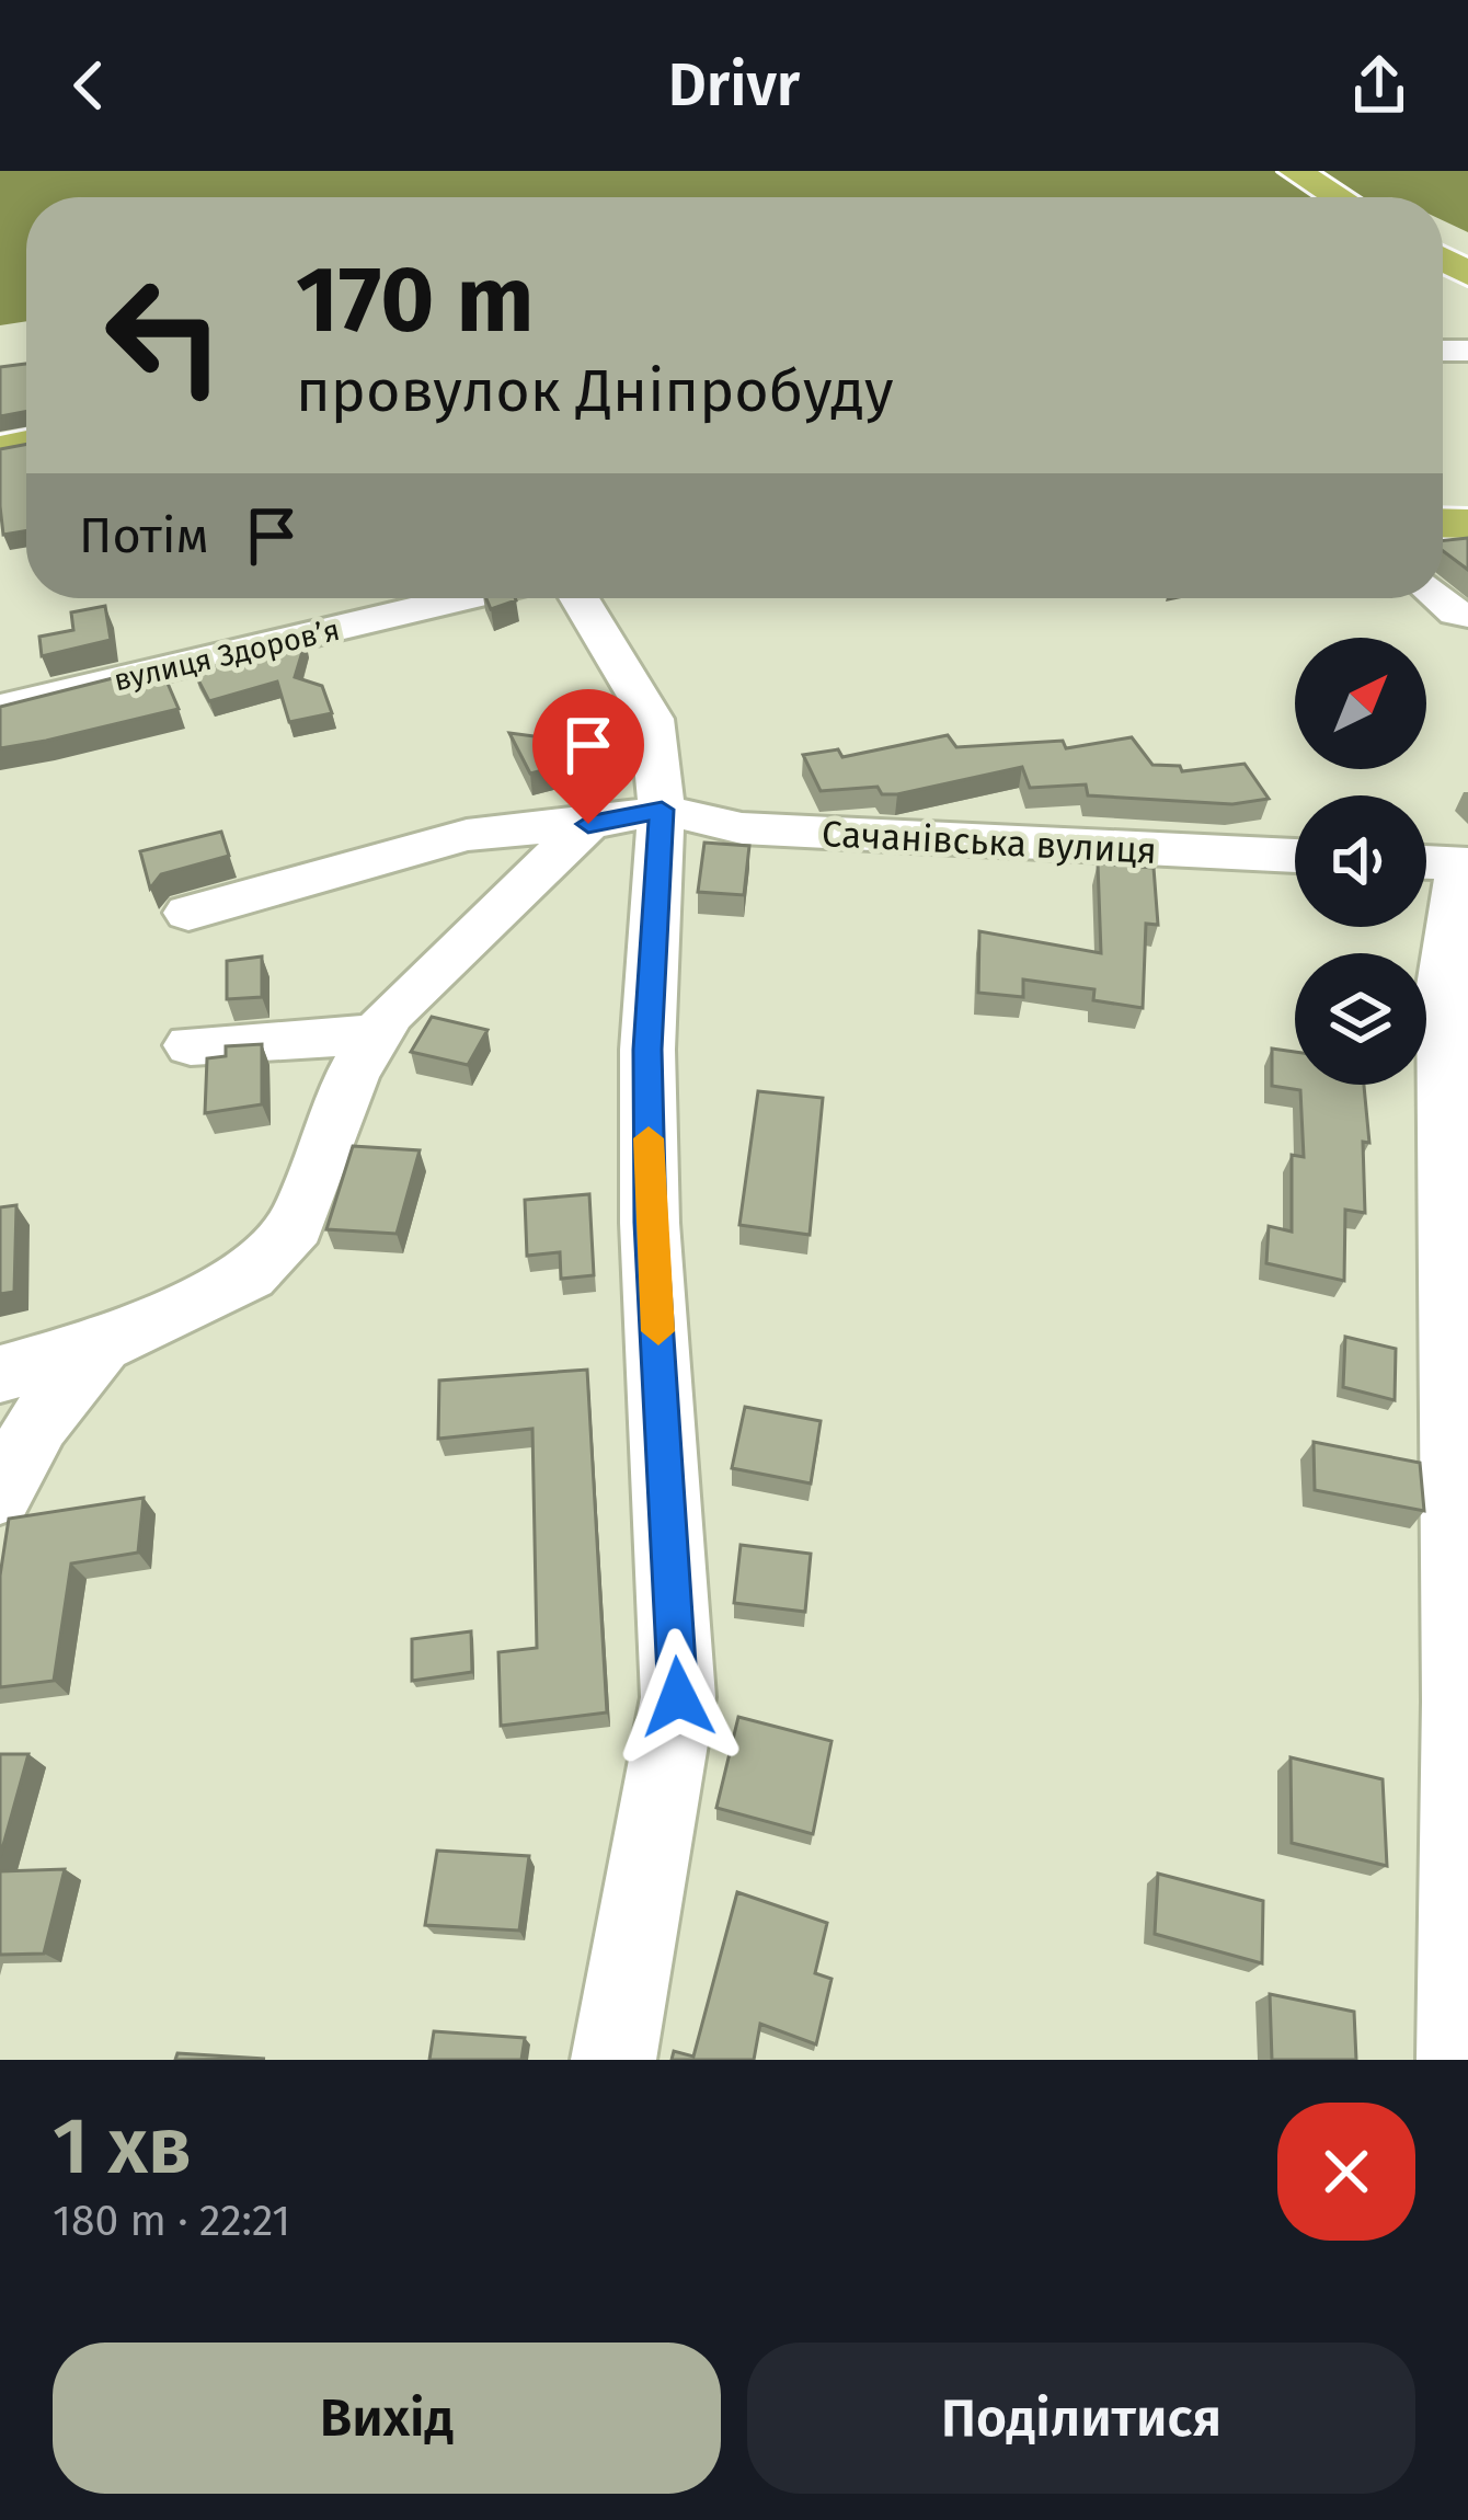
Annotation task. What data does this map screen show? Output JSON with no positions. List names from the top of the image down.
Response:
{
  "streets": {
    "street": ["вулиця Здоровʼя", "Сачанівська вулиця"]
  },
  "north": "top right",
  "page": {
    "header": "Drivr",
    "turn": ["170 m", "провулок Дніпробуду"],
    "then": "Потім",
    "heading": ["1 хв", "180 m · 22:21"],
    "buttons": ["Вихід", "Поділитися"]
  }
}
